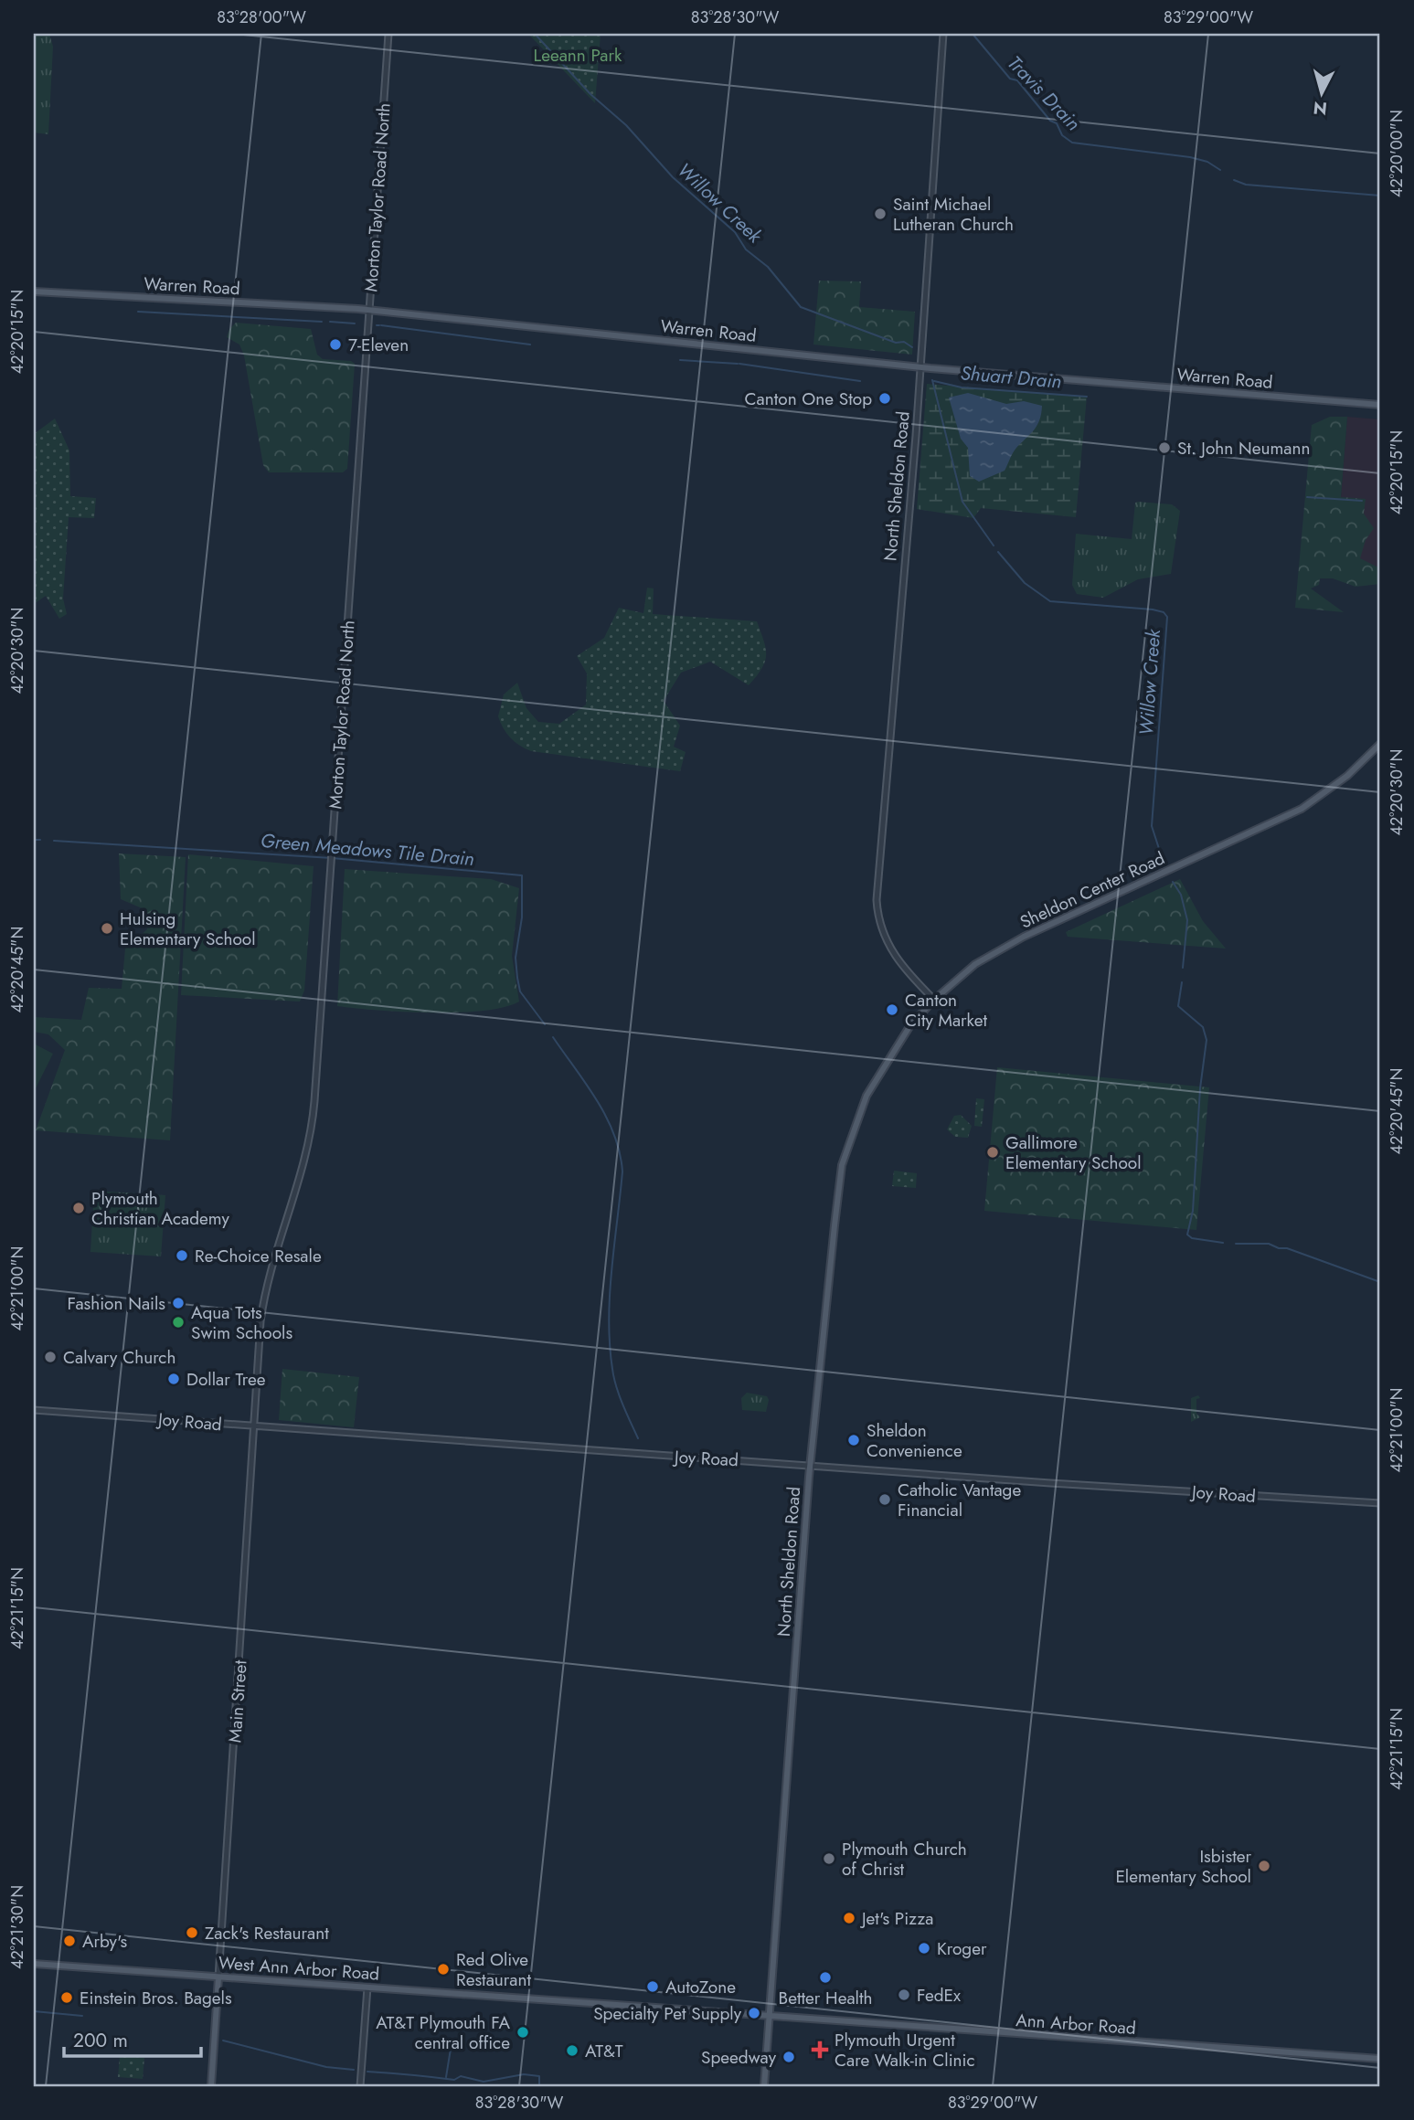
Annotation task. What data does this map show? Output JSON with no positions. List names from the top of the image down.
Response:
{
  "streets": {
    "main road": [
      "Warren Road",
      "North Sheldon Road",
      "Sheldon Center Road",
      "West Ann Arbor Road",
      "Ann Arbor Road"
    ],
    "street": ["Morton Taylor Road North", "Joy Road", "Main Street"]
  },
  "crossings": [
    ["Morton Taylor Road North", "Warren Road"],
    ["Morton Taylor Road North", "Joy Road"],
    ["Morton Taylor Road North", "Main Street"],
    ["Warren Road", "North Sheldon Road"],
    ["North Sheldon Road", "Sheldon Center Road"],
    ["North Sheldon Road", "Joy Road"],
    ["North Sheldon Road", "West Ann Arbor Road"],
    ["North Sheldon Road", "Ann Arbor Road"],
    ["Joy Road", "Main Street"],
    ["Main Street", "West Ann Arbor Road"],
    ["West Ann Arbor Road", "Ann Arbor Road"]
  ],
  "water": [
    "Travis Drain",
    "Willow Creek",
    "Shuart Drain",
    "Green Meadows Tile Drain"
  ],
  "parks": ["Leeann Park"],
  "places": {
    "other": [
      "Saint Michael Lutheran Church",
      "7-Eleven",
      "Canton One Stop",
      "St. John Neumann",
      "Hulsing Elementary School",
      "Canton City Market",
      "Gallimore Elementary School",
      "Plymouth Christian Academy",
      "Re-Choice Resale",
      "Fashion Nails",
      "Aqua Tots Swim Schools",
      "Calvary Church",
      "Dollar Tree",
      "Sheldon Convenience",
      "Catholic Vantage Financial",
      "Plymouth Church of Christ",
      "Isbister Elementary School",
      "Jet's Pizza",
      "Zack's Restaurant",
      "Arby's",
      "Kroger",
      "Red Olive Restaurant",
      "Better Health",
      "AutoZone",
      "FedEx",
      "Einstein Bros. Bagels",
      "Specialty Pet Supply",
      "AT&T Plymouth FA central office",
      "AT&T",
      "Speedway"
    ],
    "health": ["Plymouth Urgent Care Walk-in Clinic"]
  },
  "scale_bar": "200 m",
  "north": "bottom",
  "coordinates": [
    "83°28'00\"W",
    "83°28'30\"W",
    "83°29'00\"W",
    "42°20'00\"N",
    "42°20'15\"N",
    "42°20'30\"N",
    "42°20'45\"N",
    "42°21'00\"N",
    "42°21'15\"N",
    "42°21'30\"N"
  ]
}
